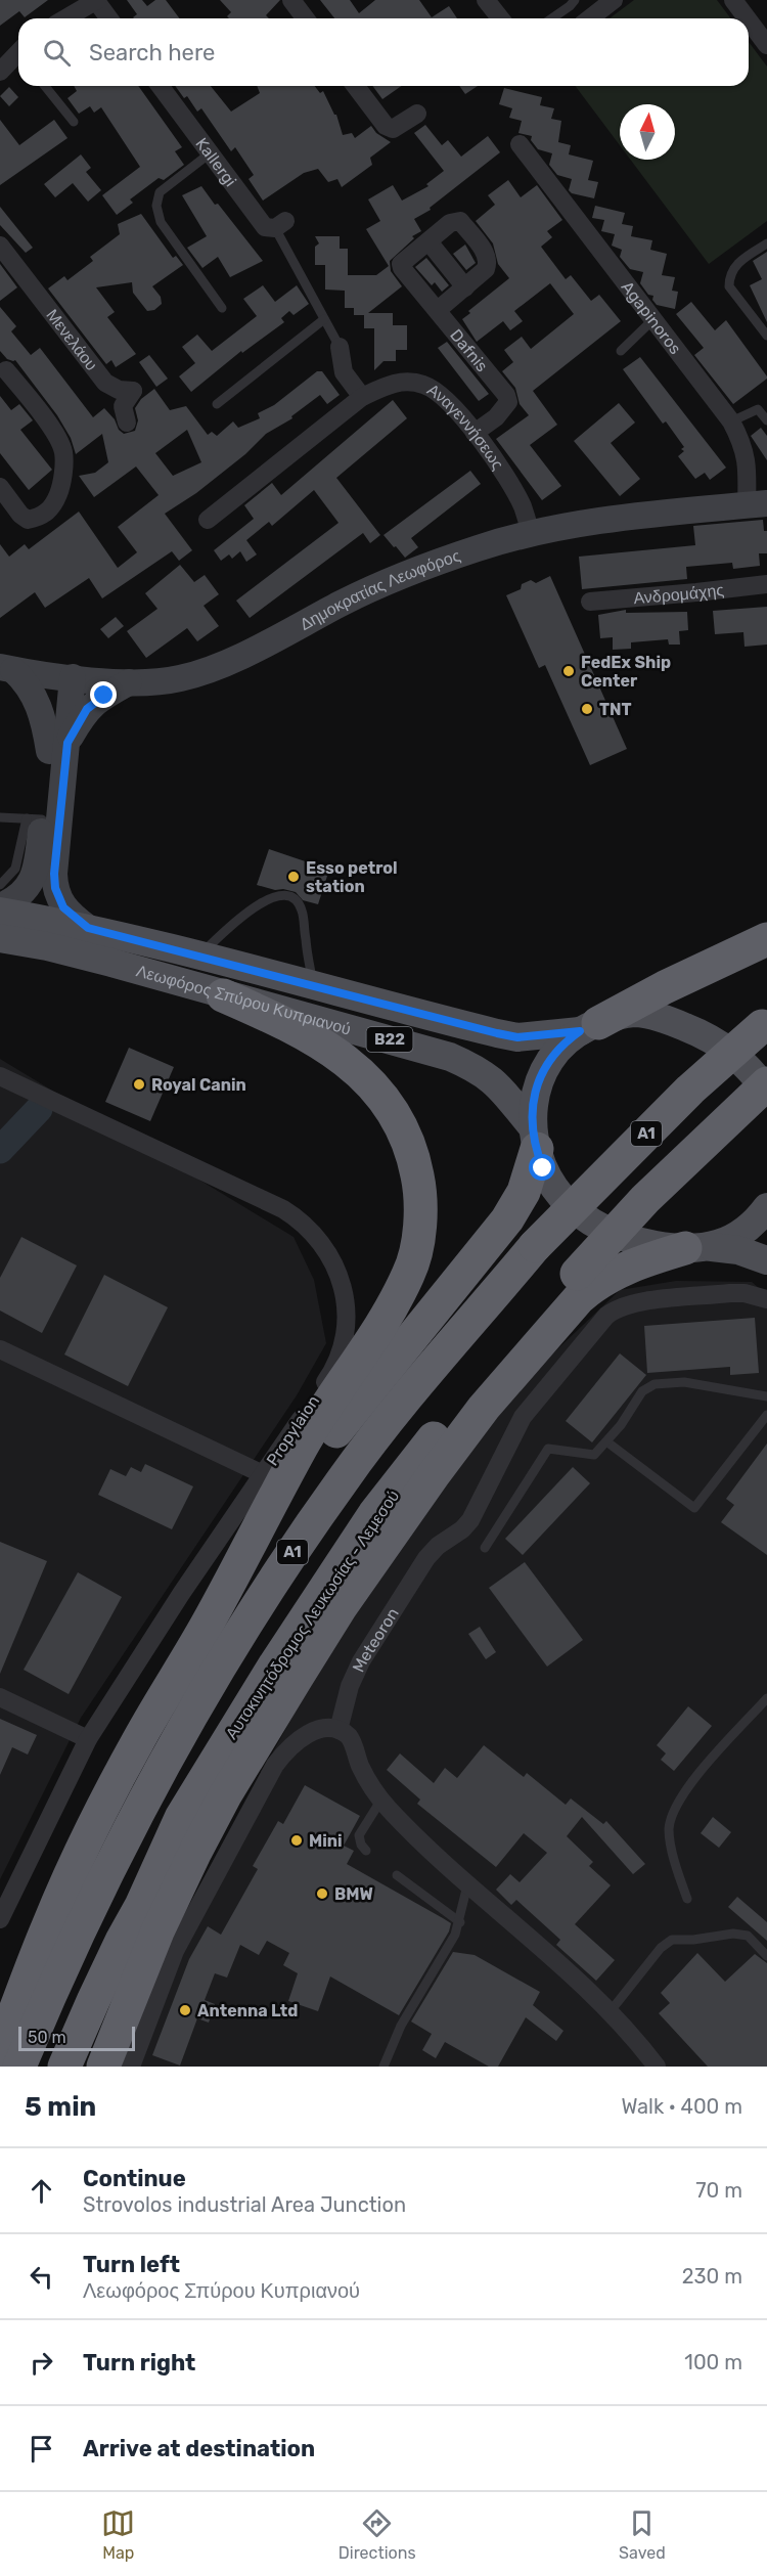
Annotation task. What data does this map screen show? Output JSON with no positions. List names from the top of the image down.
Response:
{
  "streets": {
    "highway": ["A1", "Αυτοκινητόδρομος Λευκωσίας - Λεμεσού"],
    "main road": ["Λεωφόρος Σπύρου Κυπριανού", "B22"],
    "street": [
      "Kallergi",
      "Agapinoros",
      "Μενελάου",
      "Dafnis",
      "Αναγεννήσεως",
      "Δημοκρατίας Λεωφόρος",
      "Ανδρομάχης",
      "Propylaion",
      "Meteoron"
    ]
  },
  "crossings": [
    ["Agapinoros", "Δημοκρατίας Λεωφόρος"],
    ["Dafnis", "Αναγεννήσεως"],
    ["Αναγεννήσεως", "Δημοκρατίας Λεωφόρος"],
    ["Λεωφόρος Σπύρου Κυπριανού", "B22"]
  ],
  "places": [
    "FedEx Ship Center",
    "TNT",
    "Esso petrol station",
    "Royal Canin",
    "Mini",
    "BMW",
    "Antenna Ltd"
  ],
  "scale_bar": "50 m",
  "north": "top",
  "page": {
    "search": "Search here",
    "scale": "50 m",
    "heading": ["5 min", "Walk · 400 m"],
    "list": [
      ["Continue", "Strovolos industrial Area Junction", "70 m"],
      ["Turn left", "Λεωφόρος Σπύρου Κυπριανού", "230 m"],
      ["Turn right", "100 m"],
      "Arrive at destination"
    ],
    "nav": ["Map", "Directions", "Saved"]
  }
}
